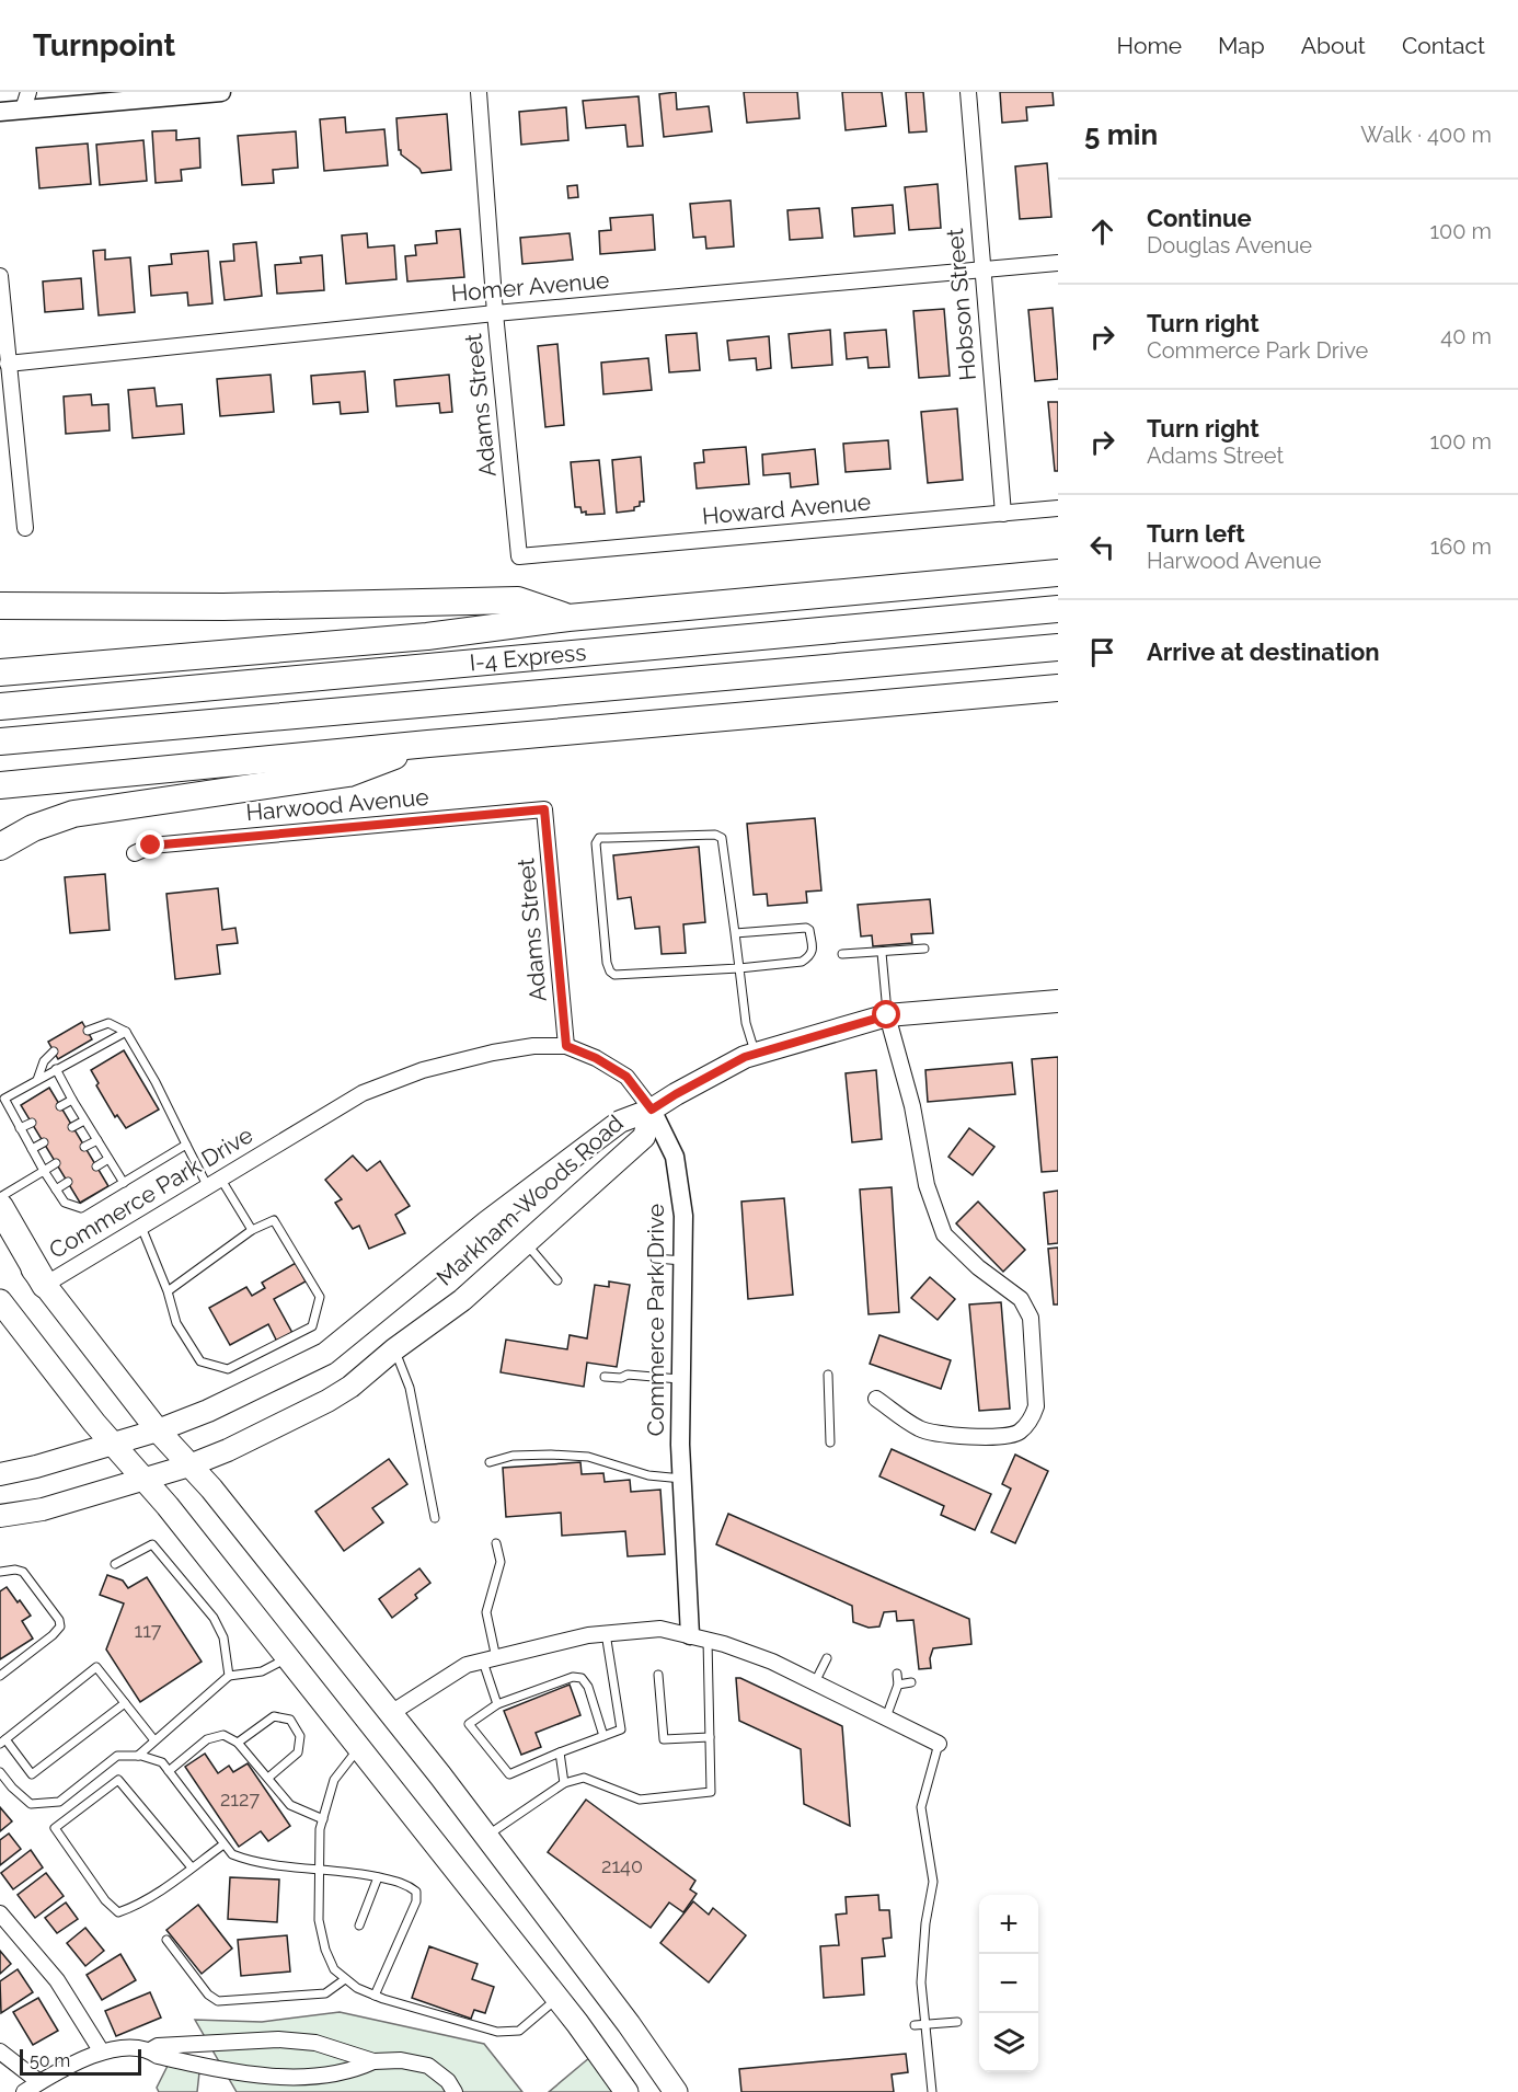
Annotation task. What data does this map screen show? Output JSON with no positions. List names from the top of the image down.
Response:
{
  "streets": {
    "highway": ["I-4 Express"],
    "main road": ["Markham Woods Road"],
    "street": [
      "Homer Avenue",
      "Hobson Street",
      "Adams Street",
      "Howard Avenue",
      "Harwood Avenue",
      "Commerce Park Drive"
    ]
  },
  "crossings": [
    ["Homer Avenue", "Hobson Street"],
    ["Homer Avenue", "Adams Street"],
    ["Hobson Street", "Howard Avenue"],
    ["Adams Street", "Howard Avenue"],
    ["Adams Street", "Harwood Avenue"],
    ["Adams Street", "Commerce Park Drive"],
    ["Commerce Park Drive", "Markham Woods Road"]
  ],
  "house_numbers": ["117", "2127", "2140"],
  "scale_bar": "50 m",
  "page": {
    "header": "Turnpoint",
    "nav": [
      "Home",
      "Map",
      "About",
      "Contact"
    ],
    "heading": ["5 min", "Walk · 400 m"],
    "list": [
      ["Continue", "Douglas Avenue", "100 m"],
      ["Turn right", "Commerce Park Drive", "40 m"],
      ["Turn right", "Adams Street", "100 m"],
      ["Turn left", "Harwood Avenue", "160 m"],
      "Arrive at destination"
    ],
    "map_buttons": ["+", "−"],
    "scale": "50 m"
  }
}
